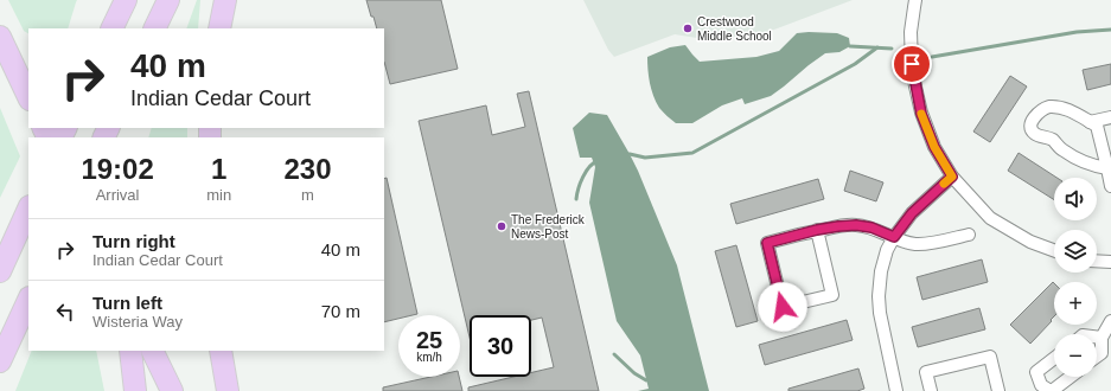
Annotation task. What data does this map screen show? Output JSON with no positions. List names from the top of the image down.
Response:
{
  "places": ["Crestwood Middle School", "The Frederick News-Post"],
  "page": {
    "turn": ["40 m", "Indian Cedar Court"],
    "eta": [
      "19:02",
      "Arrival",
      "1",
      "min",
      "230",
      "m"
    ],
    "map_buttons": ["+", "−"],
    "list": [
      {
        "name": "Turn right",
        "note": "Indian Cedar Court",
        "value": "40 m"
      },
      {
        "name": "Turn left",
        "note": "Wisteria Way",
        "value": "70 m"
      }
    ],
    "speed": "25 km/h",
    "limit": "30"
  }
}
